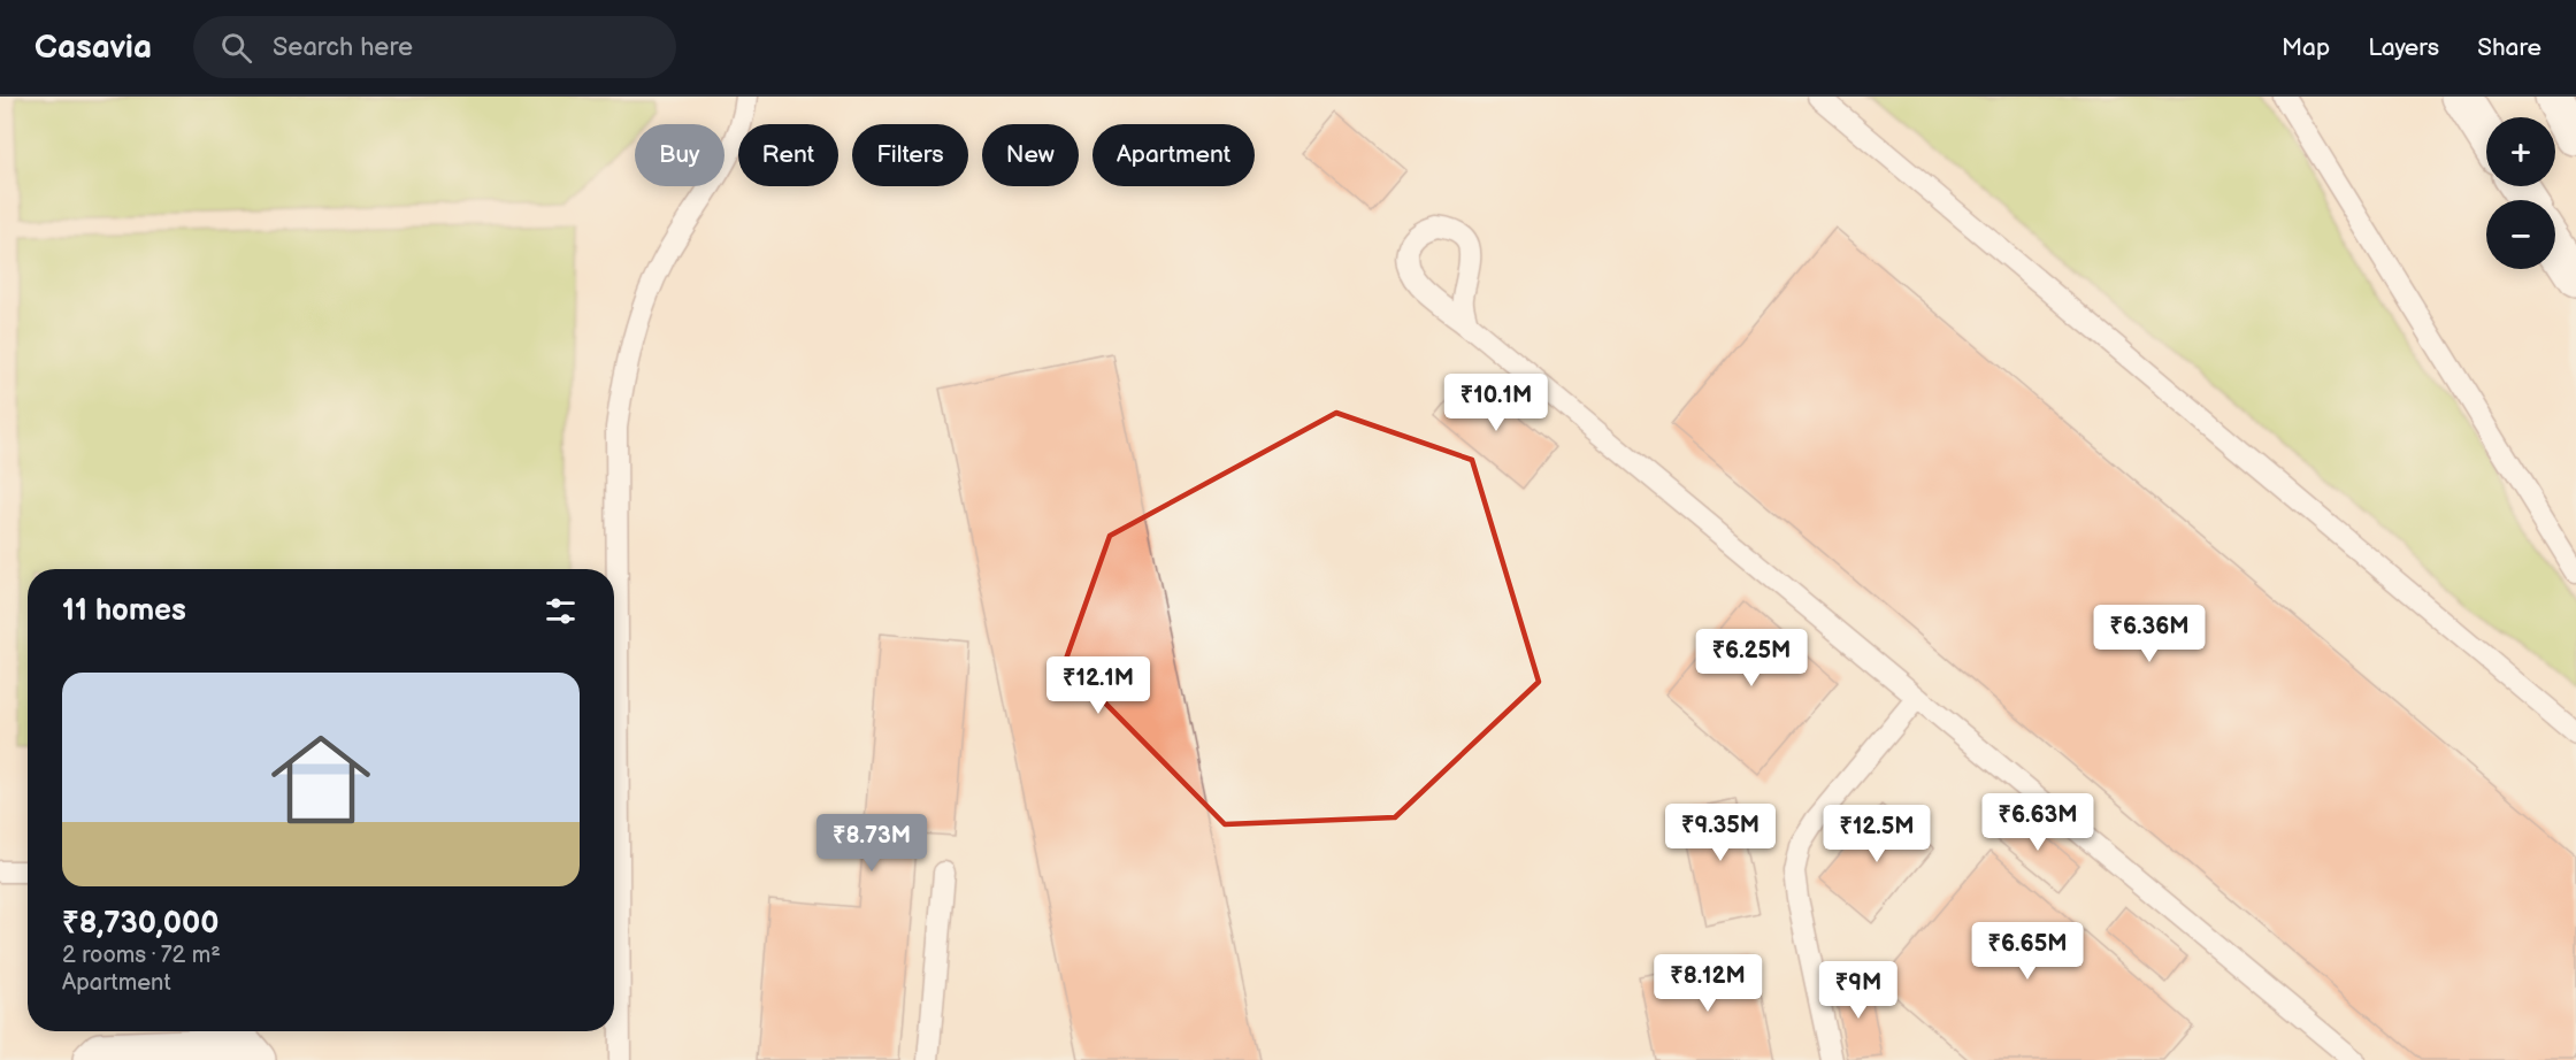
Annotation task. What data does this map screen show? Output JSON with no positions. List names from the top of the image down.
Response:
{
  "page": {
    "header": "Casavia",
    "search": "Search here",
    "nav": ["Map", "Layers", "Share"],
    "map_buttons": ["+", "−"],
    "chip": [
      "Buy",
      "Rent",
      "Filters",
      "New",
      "Apartment"
    ],
    "price": [
      "₹10.1M",
      "₹6.36M",
      "₹6.25M",
      "₹12.1M",
      "₹6.63M",
      "₹9.35M",
      "₹12.5M",
      "₹8.73M",
      "₹6.65M",
      "₹8.12M",
      "₹9M"
    ],
    "heading": "11 homes",
    "list": [
      {
        "name": "₹8,730,000",
        "note": "2 rooms · 72 m² · Apartment"
      }
    ]
  }
}
